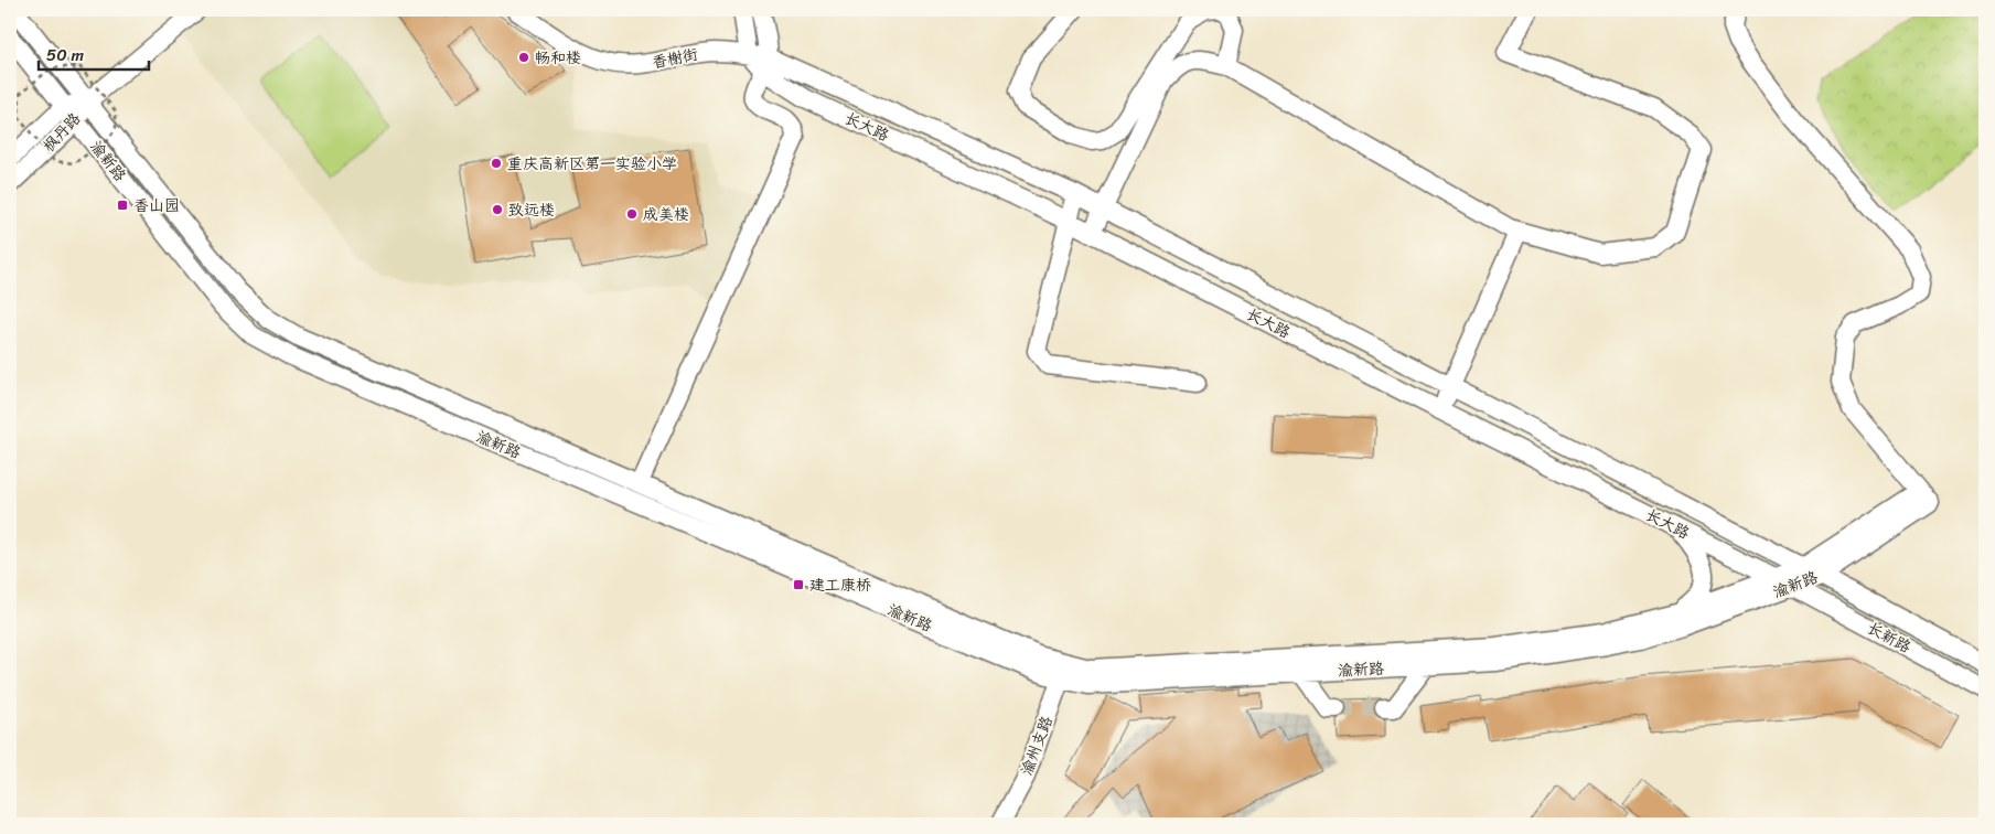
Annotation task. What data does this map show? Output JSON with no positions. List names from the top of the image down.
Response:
{
  "streets": {
    "street": [
      "香榭街",
      "长大路",
      "枫丹路",
      "渝新路",
      "长新路",
      "渝州支路"
    ]
  },
  "crossings": [
    ["香榭街", "长大路"],
    ["长大路", "渝新路"],
    ["长大路", "长新路"],
    ["枫丹路", "渝新路"],
    ["渝新路", "长新路"],
    ["渝新路", "渝州支路"]
  ],
  "places": {
    "other": [
      "畅和楼",
      "重庆高新区第一实验小学",
      "致远楼",
      "成美楼"
    ],
    "transit": ["香山园", "建工康桥"]
  },
  "scale_bar": "50 m"
}
